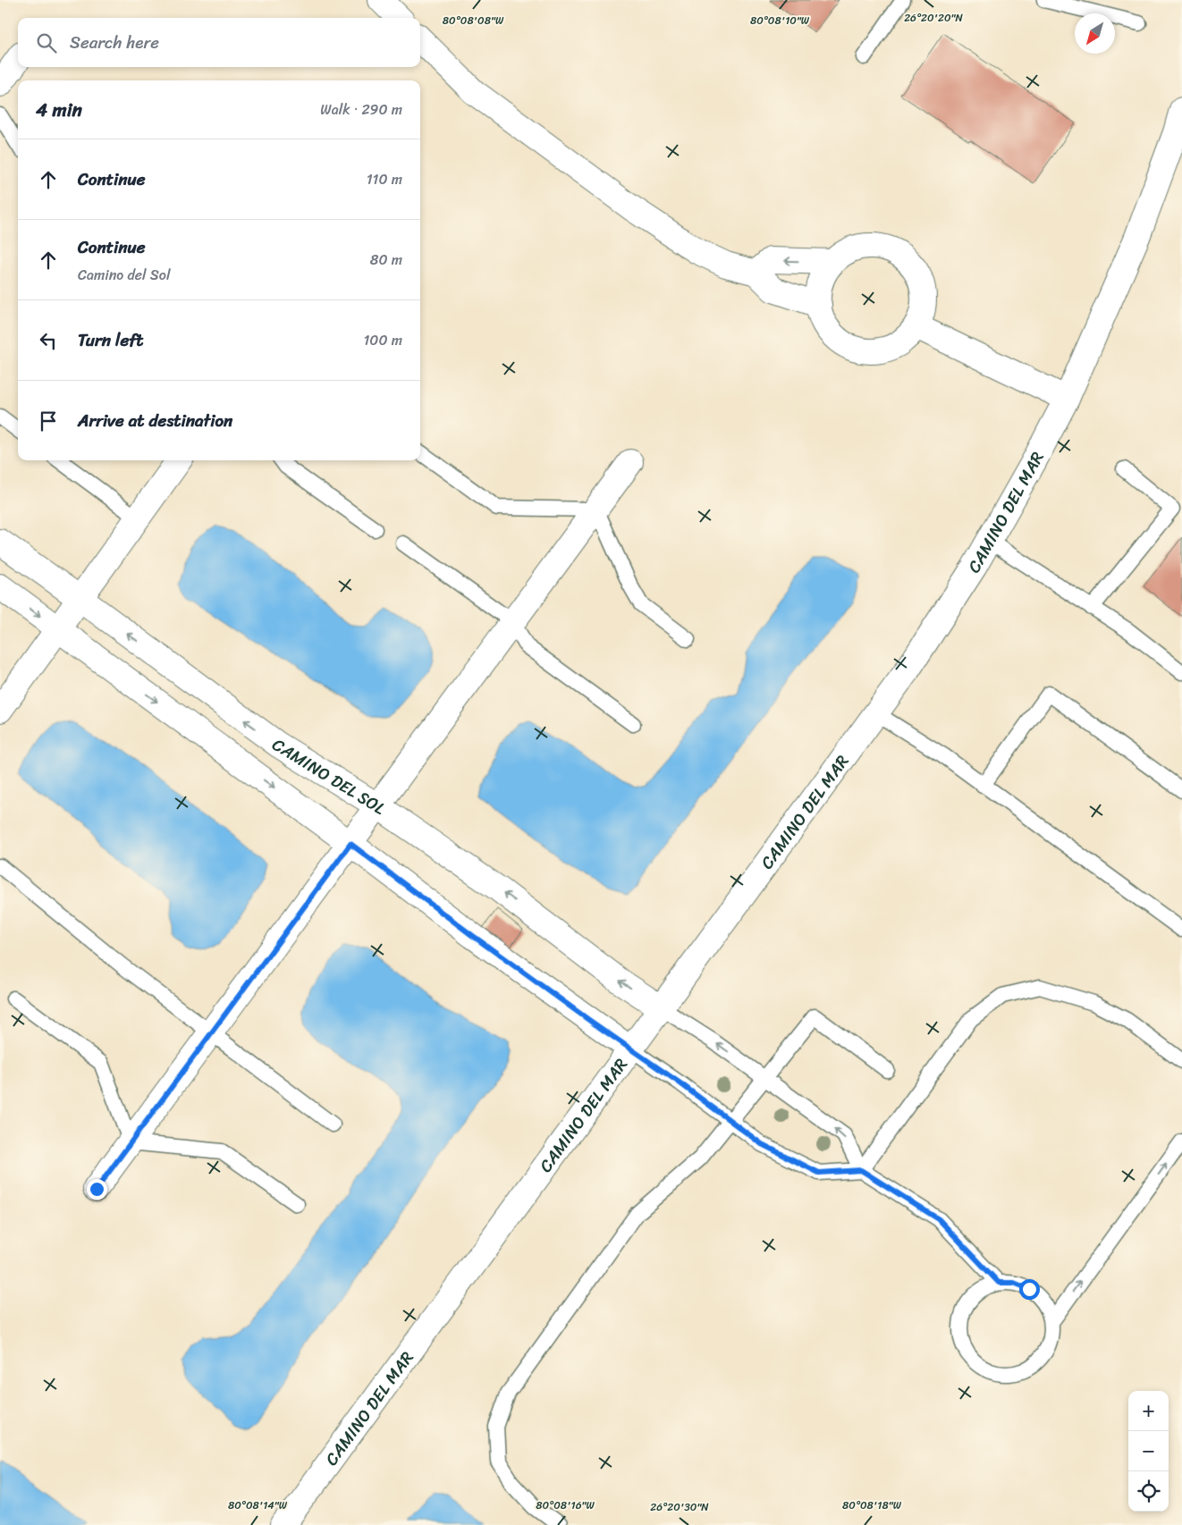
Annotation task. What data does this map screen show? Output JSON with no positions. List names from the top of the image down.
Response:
{
  "streets": {
    "street": ["CAMINO DEL MAR", "CAMINO DEL SOL"]
  },
  "crossings": [
    ["CAMINO DEL MAR", "CAMINO DEL SOL"]
  ],
  "north": "bottom left",
  "page": {
    "search": "Search here",
    "heading": ["4 min", "Walk · 290 m"],
    "list": [
      ["Continue", "110 m"],
      ["Continue", "Camino del Sol", "80 m"],
      ["Turn left", "100 m"],
      "Arrive at destination"
    ],
    "map_buttons": ["+", "−"]
  },
  "coordinates": [
    "26°20'20\"N",
    "80°08'08\"W",
    "80°08'10\"W",
    "80°08'14\"W",
    "80°08'16\"W",
    "80°08'18\"W",
    "26°20'30\"N"
  ]
}
